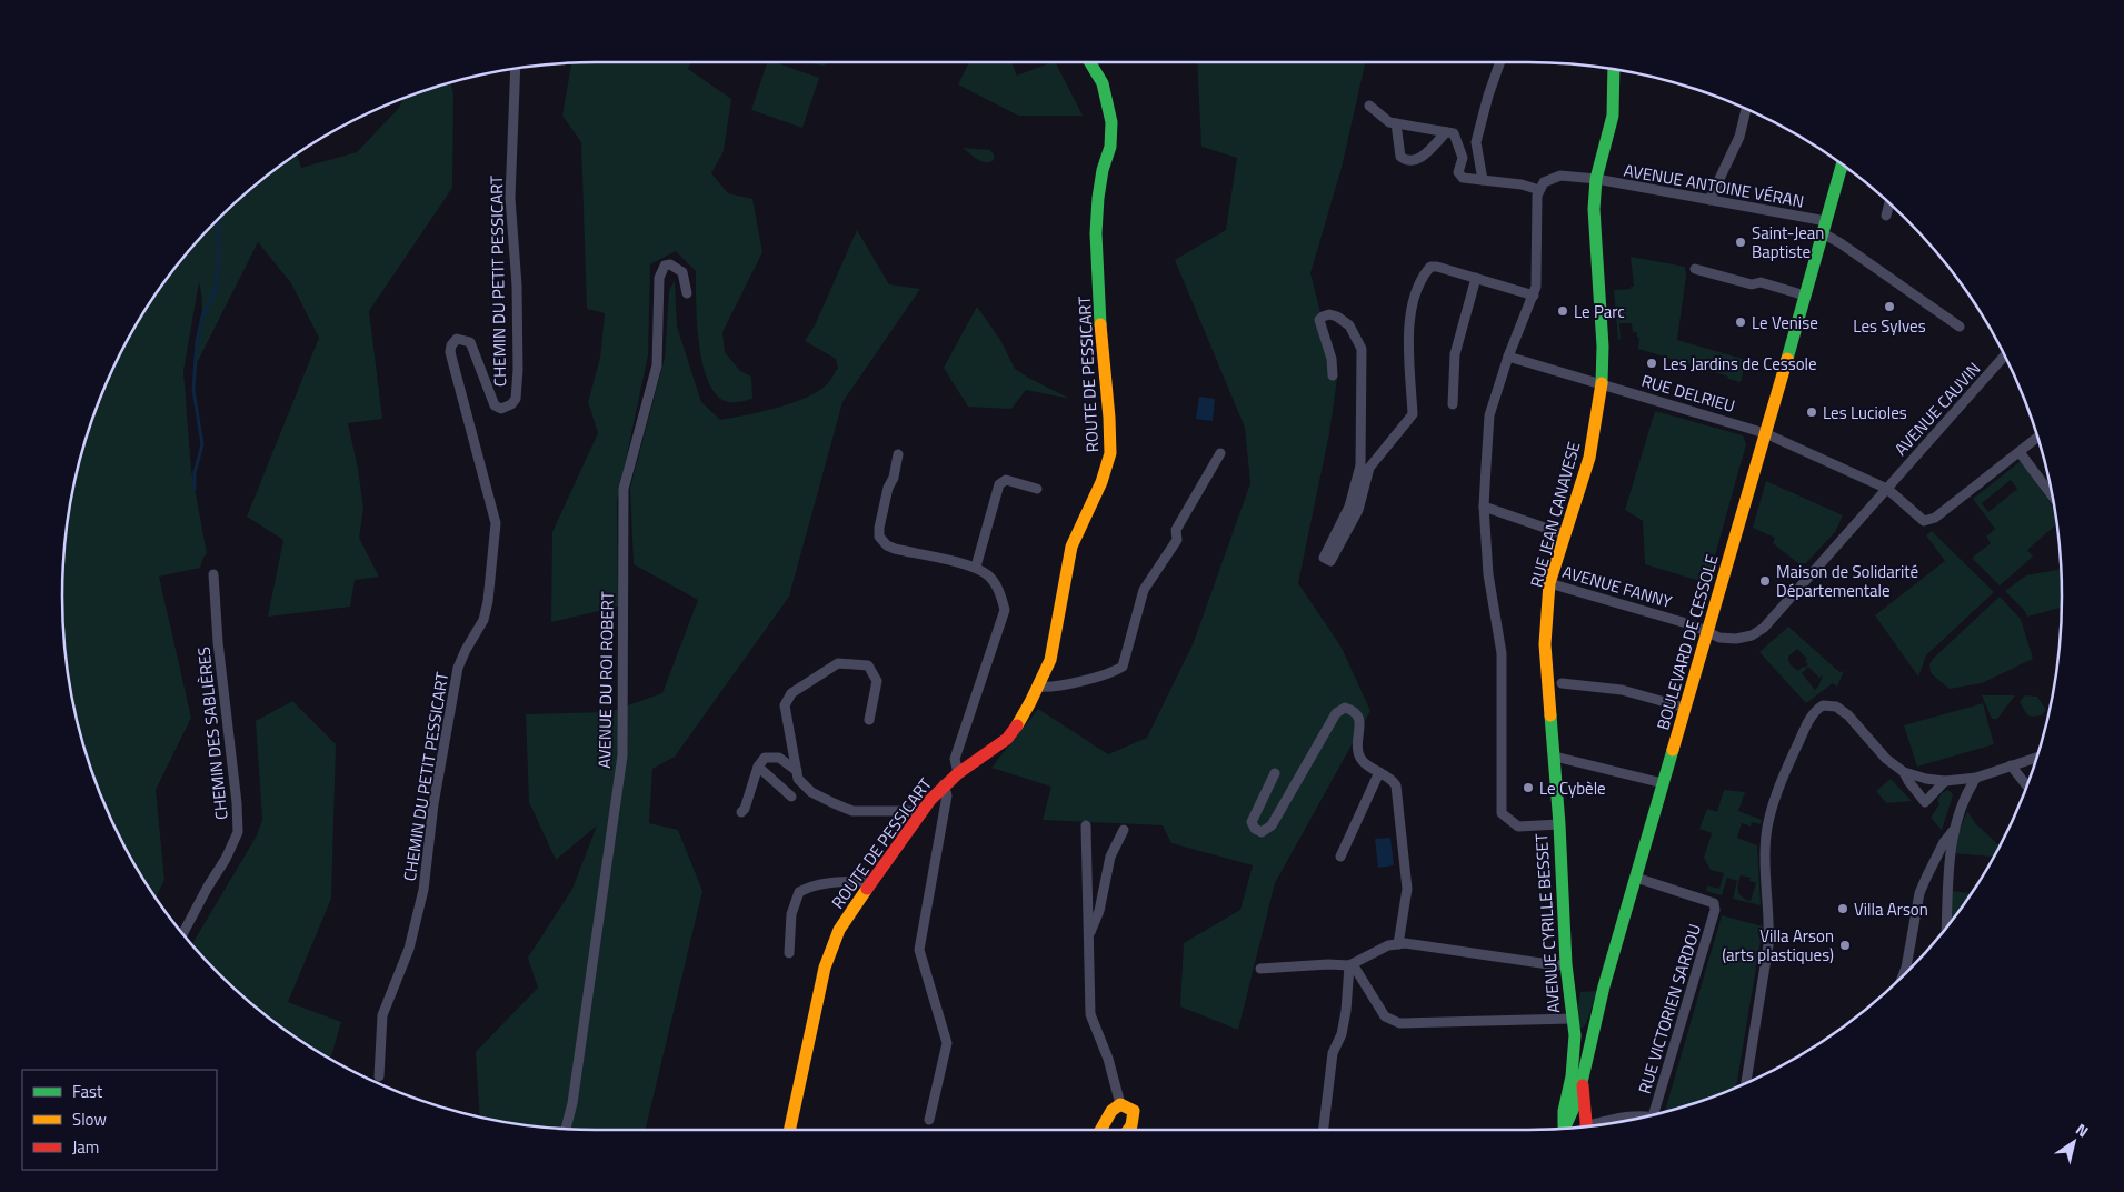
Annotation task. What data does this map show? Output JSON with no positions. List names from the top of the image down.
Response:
{
  "streets": {
    "street": [
      "AVENUE ANTOINE VÉRAN",
      "CHEMIN DU PETIT PESSICART",
      "ROUTE DE PESSICART",
      "RUE DELRIEU",
      "AVENUE CAUVIN",
      "RUE JEAN CANAVESE",
      "AVENUE FANNY",
      "BOULEVARD DE CESSOLE",
      "AVENUE DU ROI ROBERT",
      "CHEMIN DES SABLIÈRES",
      "AVENUE CYRILLE BESSET",
      "RUE VICTORIEN SARDOU"
    ]
  },
  "crossings": [
    ["AVENUE ANTOINE VÉRAN", "RUE JEAN CANAVESE"],
    ["AVENUE ANTOINE VÉRAN", "BOULEVARD DE CESSOLE"],
    ["RUE DELRIEU", "AVENUE CAUVIN"],
    ["RUE DELRIEU", "RUE JEAN CANAVESE"],
    ["RUE DELRIEU", "BOULEVARD DE CESSOLE"],
    ["RUE DELRIEU", "AVENUE CYRILLE BESSET"],
    ["AVENUE CAUVIN", "AVENUE FANNY"],
    ["AVENUE CAUVIN", "BOULEVARD DE CESSOLE"],
    ["RUE JEAN CANAVESE", "AVENUE FANNY"],
    ["RUE JEAN CANAVESE", "AVENUE CYRILLE BESSET"],
    ["AVENUE FANNY", "BOULEVARD DE CESSOLE"],
    ["BOULEVARD DE CESSOLE", "AVENUE CYRILLE BESSET"],
    ["BOULEVARD DE CESSOLE", "RUE VICTORIEN SARDOU"]
  ],
  "places": [
    "Saint-Jean Baptiste",
    "Les Sylves",
    "Le Parc",
    "Le Venise",
    "Les Jardins de Cessole",
    "Les Lucioles",
    "Maison de Solidarité Départementale",
    "Le Cybèle",
    "Villa Arson",
    "Villa Arson (arts plastiques)"
  ],
  "legend": ["Fast", "Slow", "Jam"],
  "north": "top right"
}
